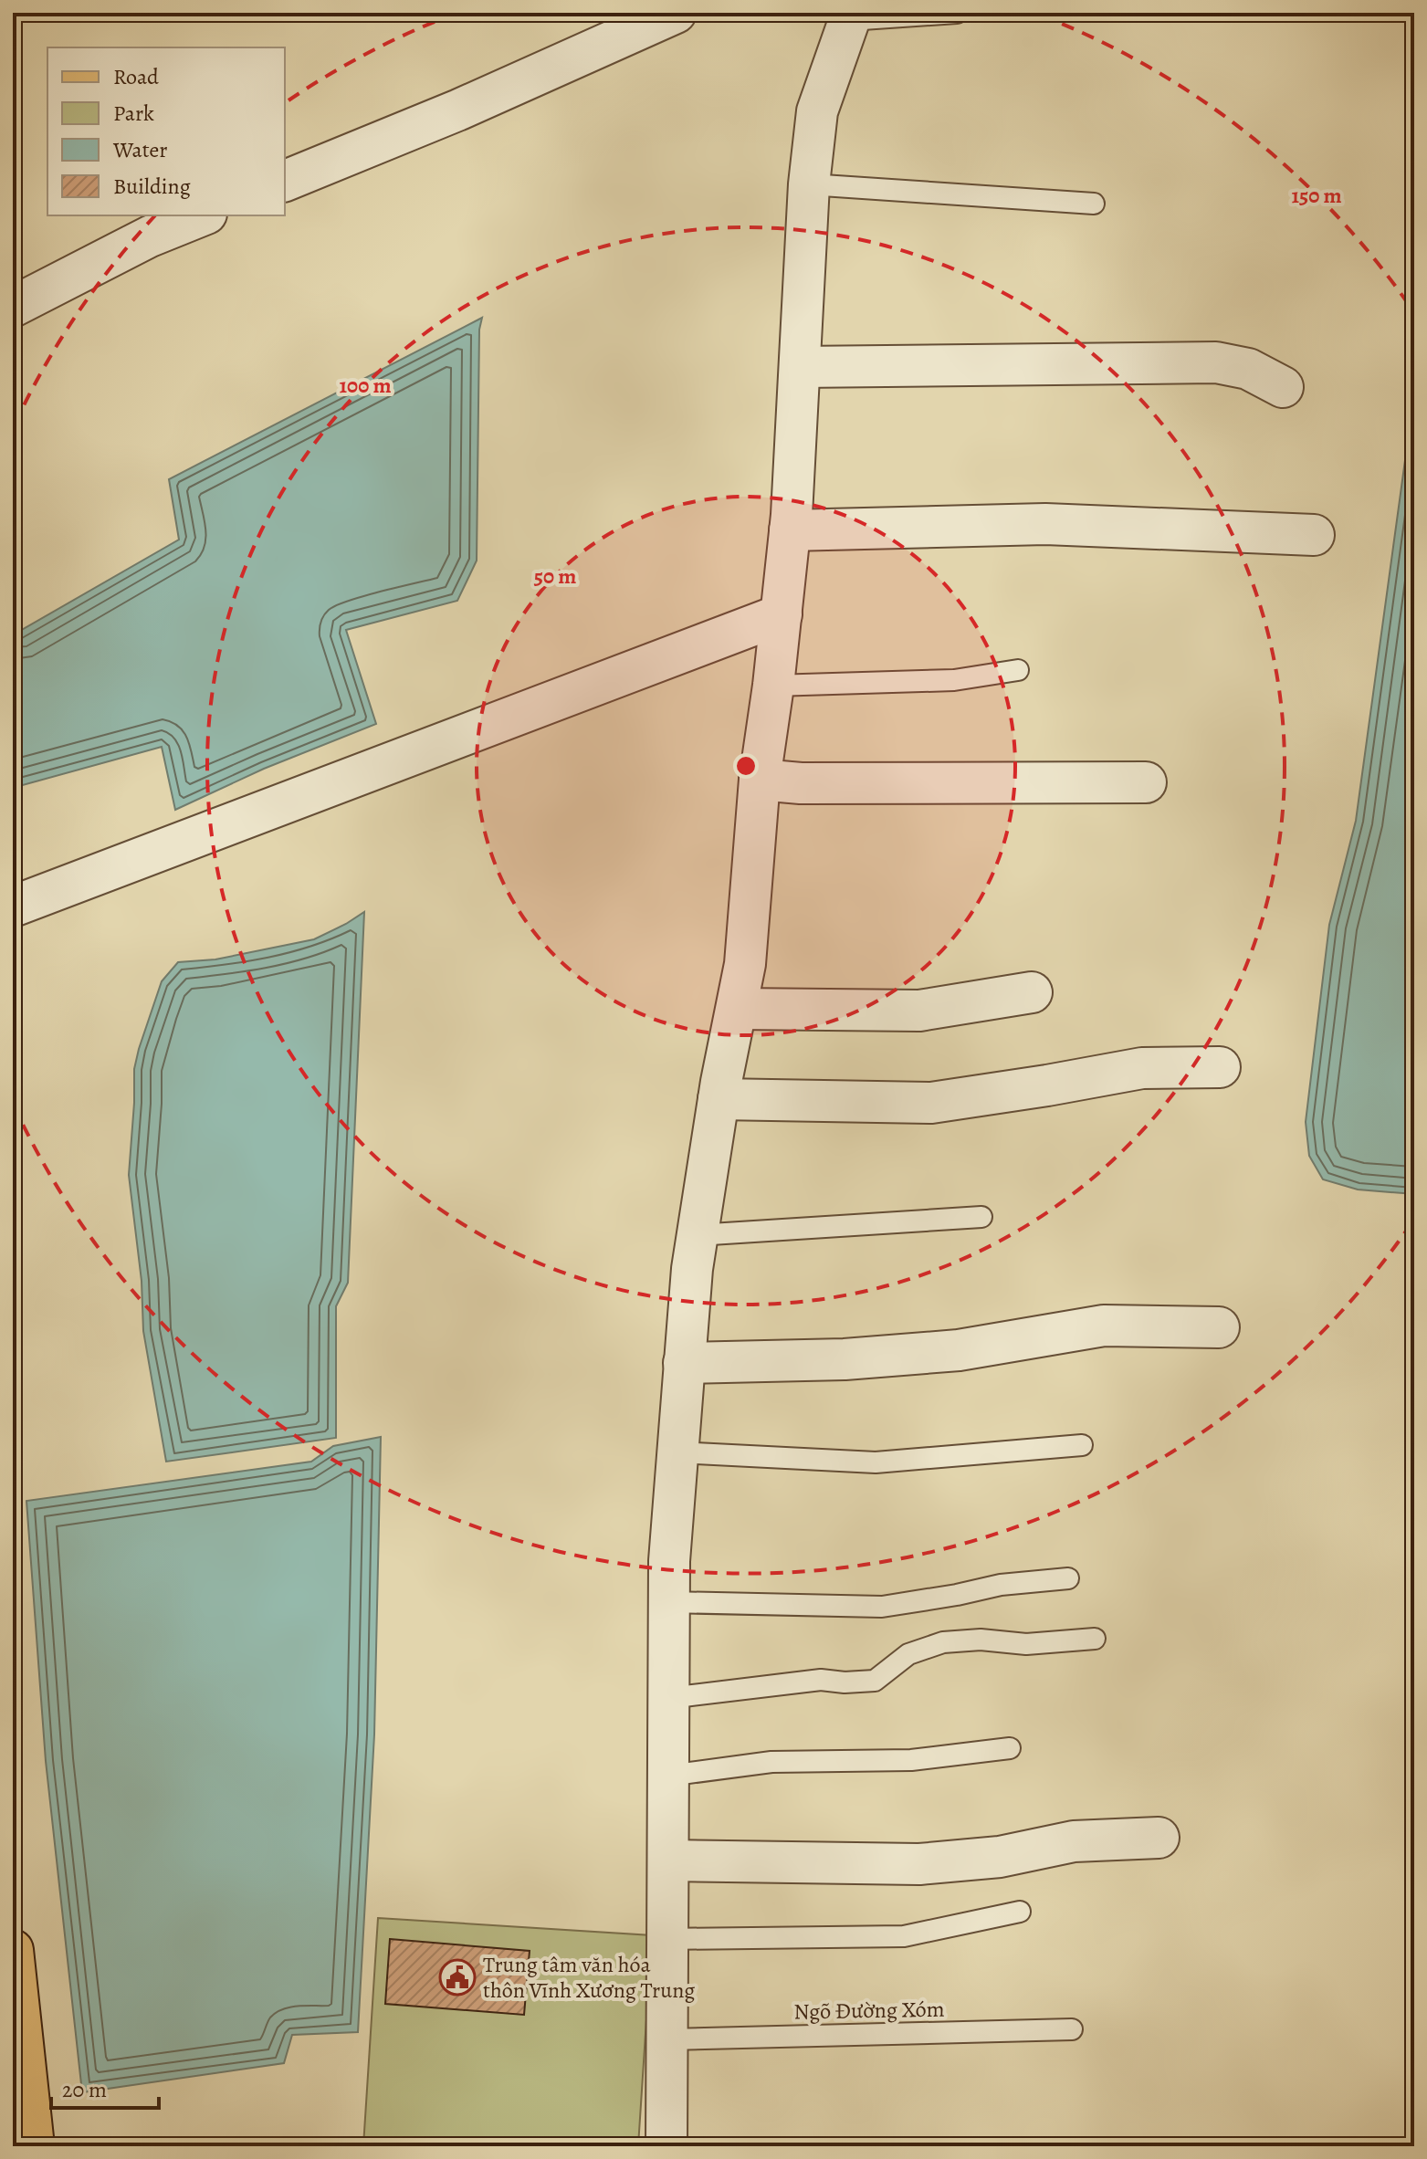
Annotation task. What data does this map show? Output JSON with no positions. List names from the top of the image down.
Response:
{
  "streets": {
    "lane": ["Ngõ Đường Xóm"]
  },
  "places": {
    "public building": ["Trung tâm văn hóa thôn Vĩnh Xương Trung"]
  },
  "legend": [
    "Road",
    "Park",
    "Water",
    "Building"
  ],
  "scale_bar": "20 m",
  "rings": ["150 m", "100 m", "50 m"]
}
